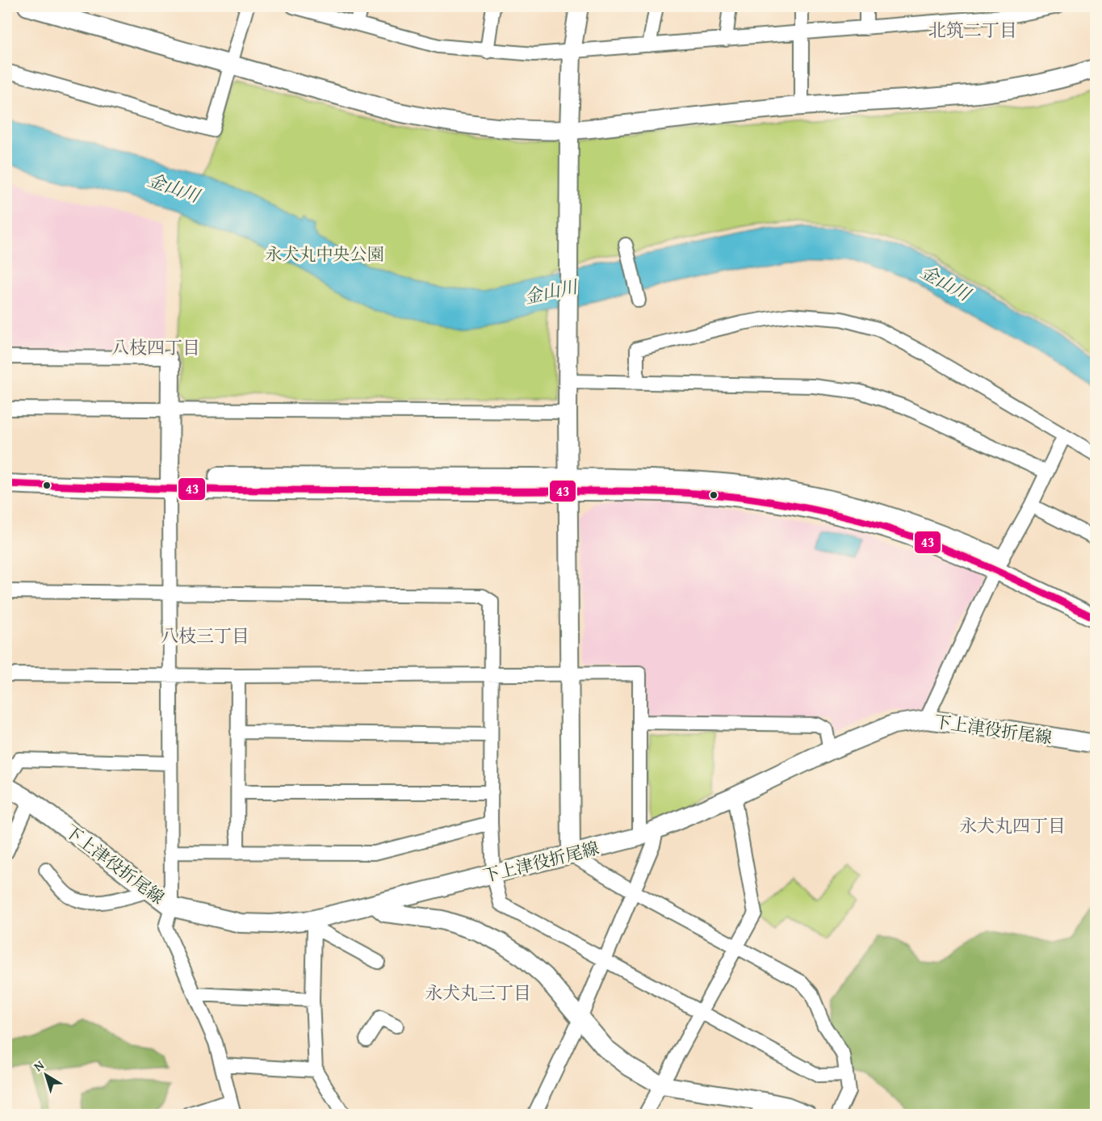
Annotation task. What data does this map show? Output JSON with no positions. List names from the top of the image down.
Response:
{
  "streets": {
    "street": ["下上津役折尾線"]
  },
  "districts": [
    "北筑二丁目",
    "八枝四丁目",
    "八枝三丁目",
    "永犬丸四丁目",
    "永犬丸三丁目"
  ],
  "water": ["金山川"],
  "parks": ["永犬丸中央公園"],
  "lines": ["transit line 43"],
  "north": "top left"
}
